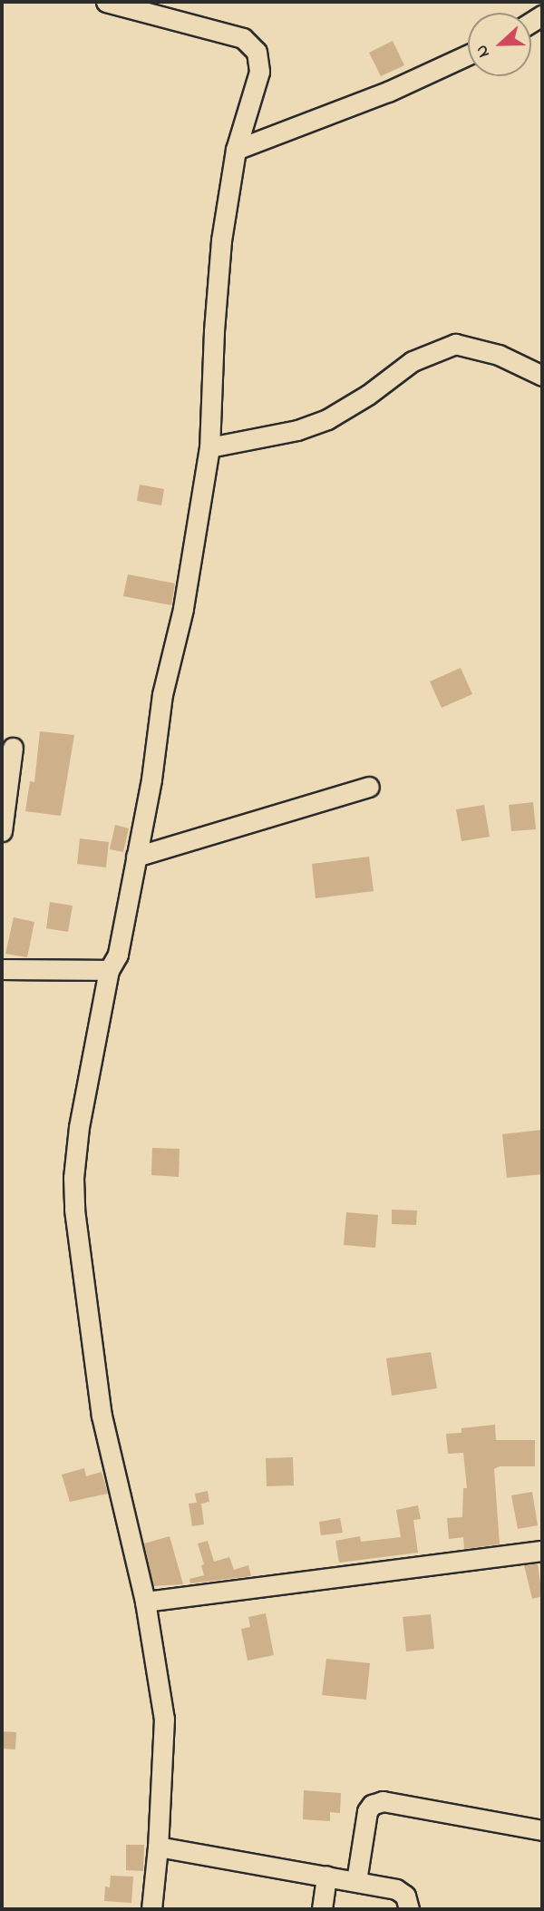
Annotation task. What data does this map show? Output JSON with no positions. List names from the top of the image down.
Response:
{
  "north": "left"
}
